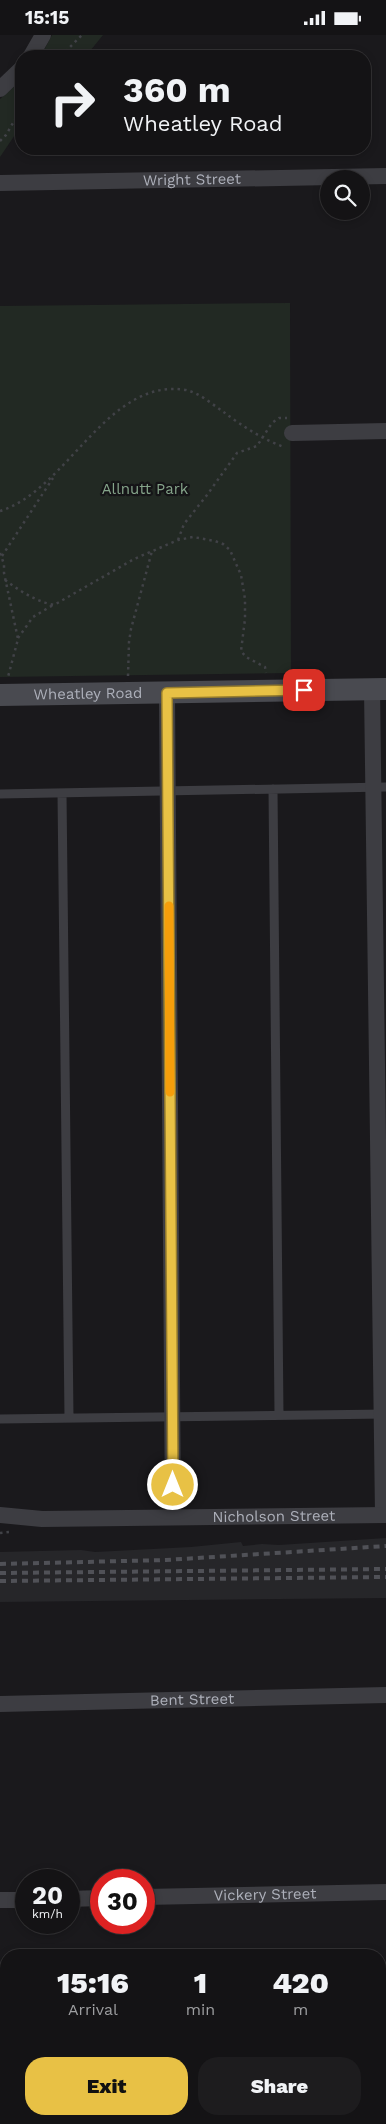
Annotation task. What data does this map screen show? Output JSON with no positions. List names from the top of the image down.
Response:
{
  "streets": {
    "street": [
      "Wright Street",
      "Wheatley Road",
      "Nicholson Street",
      "Bent Street",
      "Vickery Street"
    ]
  },
  "parks": ["Allnutt Park"],
  "page": {
    "status": "15:15",
    "turn": ["360 m", "Wheatley Road"],
    "speed": "20 km/h",
    "limit": "30",
    "eta": [
      "15:16",
      "Arrival",
      "1",
      "min",
      "420",
      "m"
    ],
    "buttons": ["Exit", "Share"]
  }
}
